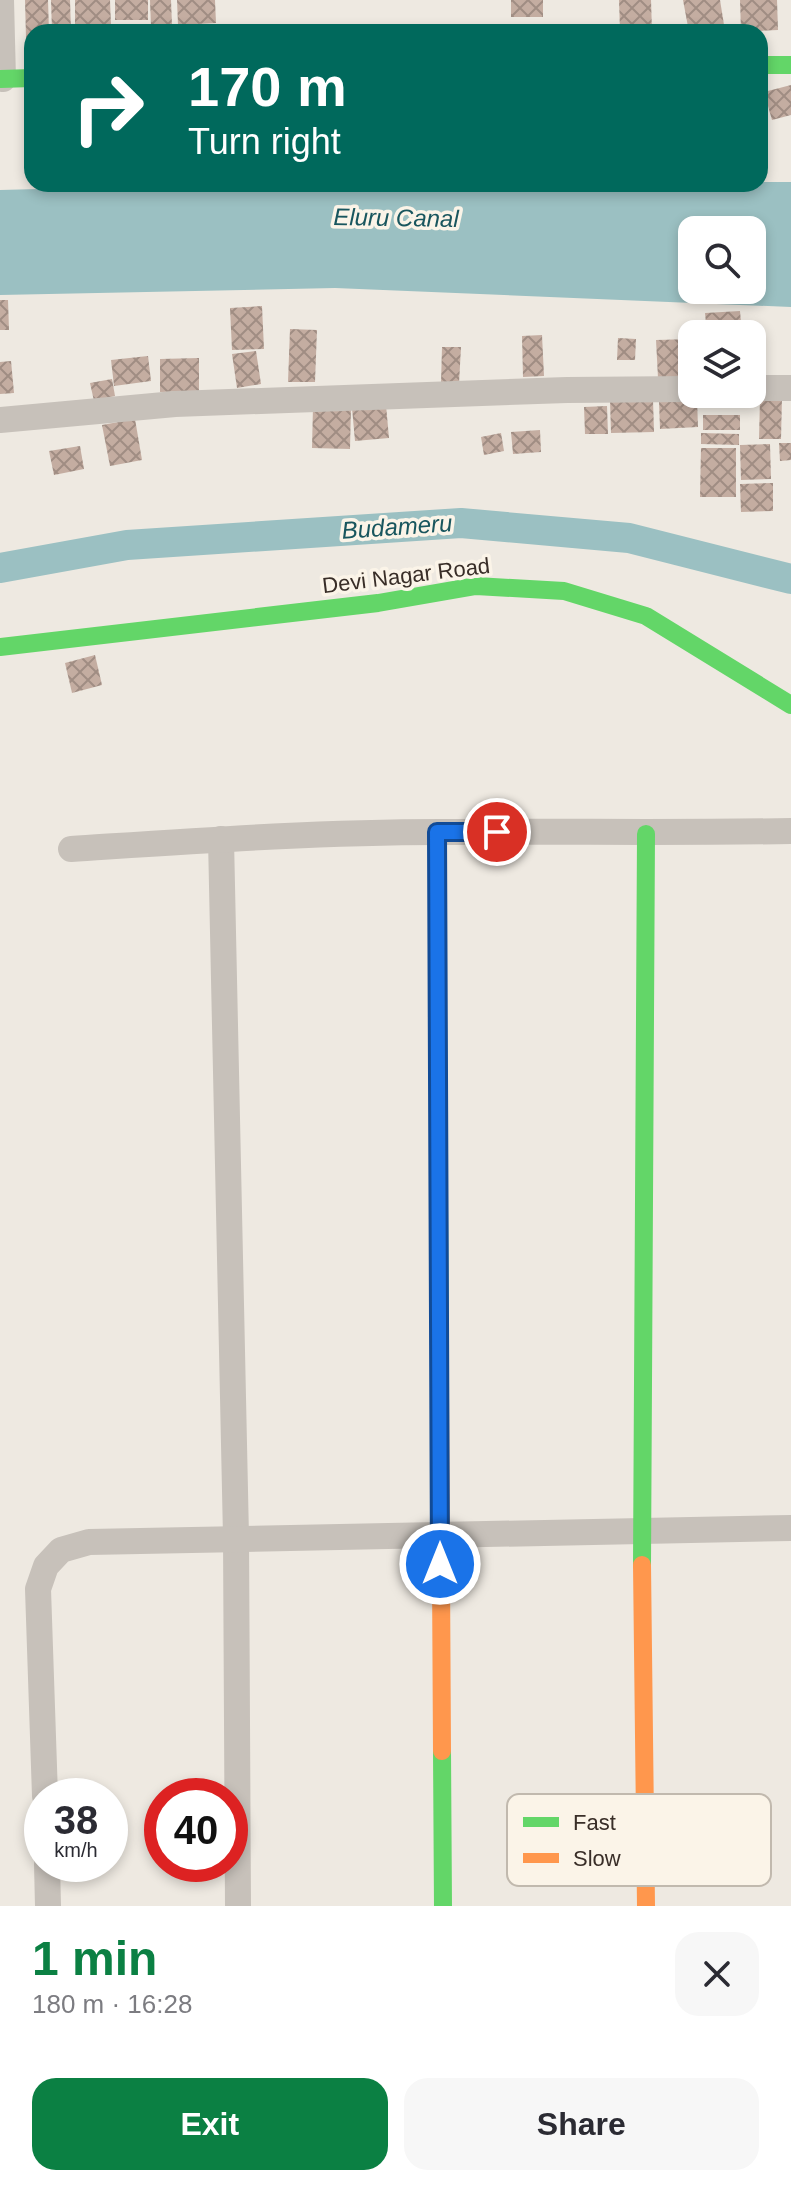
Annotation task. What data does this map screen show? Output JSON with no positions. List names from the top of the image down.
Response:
{
  "streets": {
    "street": ["Devi Nagar Road"]
  },
  "water": ["Eluru Canal", "Budameru"],
  "legend": ["Fast", "Slow"],
  "page": {
    "turn": ["170 m", "Turn right"],
    "speed": "38 km/h",
    "limit": "40",
    "heading": ["1 min", "180 m · 16:28"],
    "buttons": ["Exit", "Share"]
  }
}
